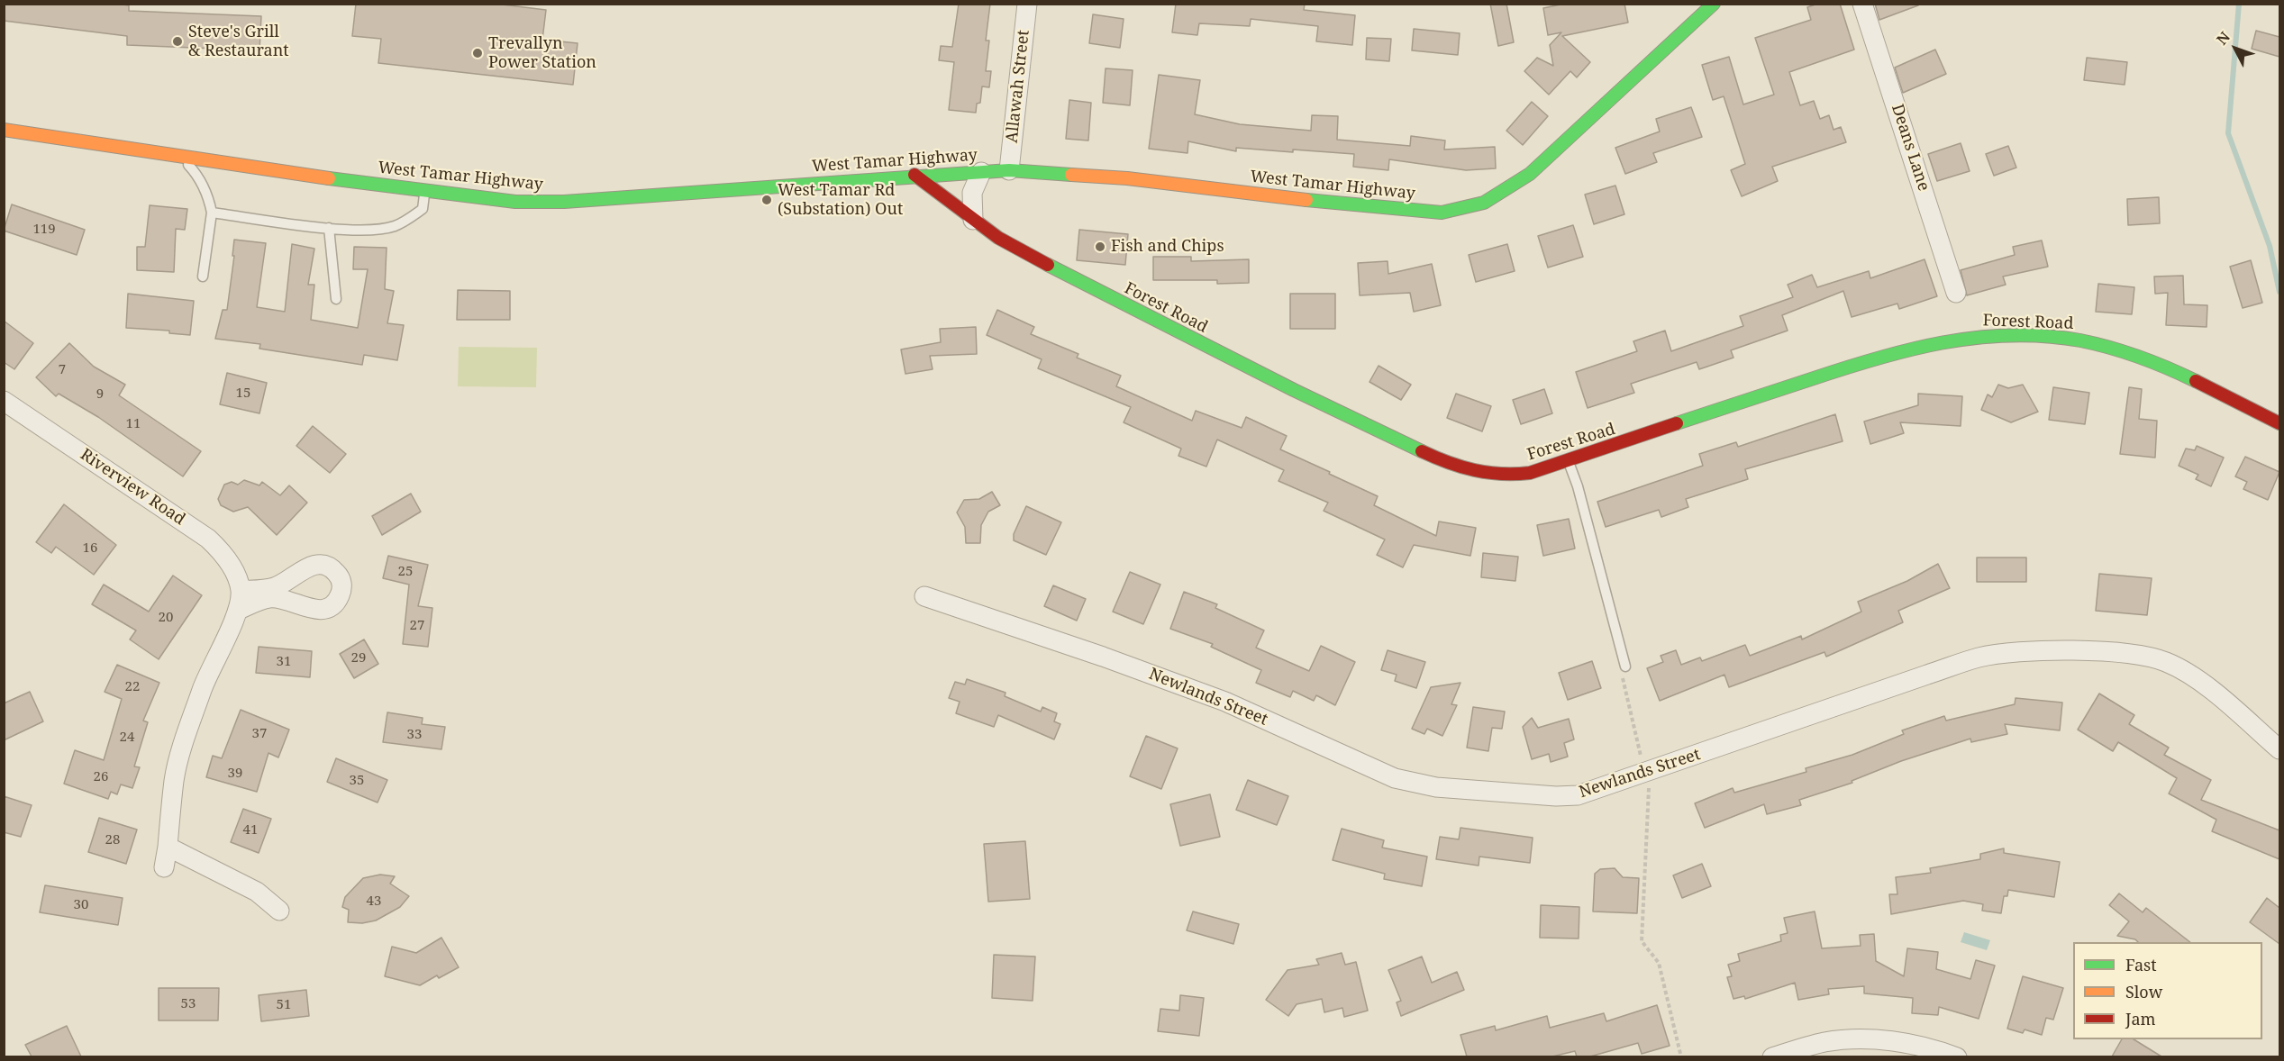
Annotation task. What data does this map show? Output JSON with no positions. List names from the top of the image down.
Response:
{
  "streets": {
    "main road": ["West Tamar Highway", "Forest Road"],
    "street": [
      "Allawah Street",
      "Deans Lane",
      "Riverview Road",
      "Newlands Street"
    ]
  },
  "crossings": [
    ["Allawah Street", "West Tamar Highway"],
    ["West Tamar Highway", "Forest Road"]
  ],
  "places": [
    "Steve's Grill & Restaurant",
    "Trevallyn Power Station",
    "West Tamar Rd (Substation) Out",
    "Fish and Chips"
  ],
  "house_numbers": [
    "119",
    "7",
    "15",
    "9",
    "11",
    "16",
    "25",
    "20",
    "27",
    "29",
    "31",
    "22",
    "37",
    "33",
    "24",
    "39",
    "26",
    "35",
    "41",
    "28",
    "43",
    "30",
    "53",
    "51"
  ],
  "legend": ["Fast", "Slow", "Jam"],
  "north": "top left"
}
